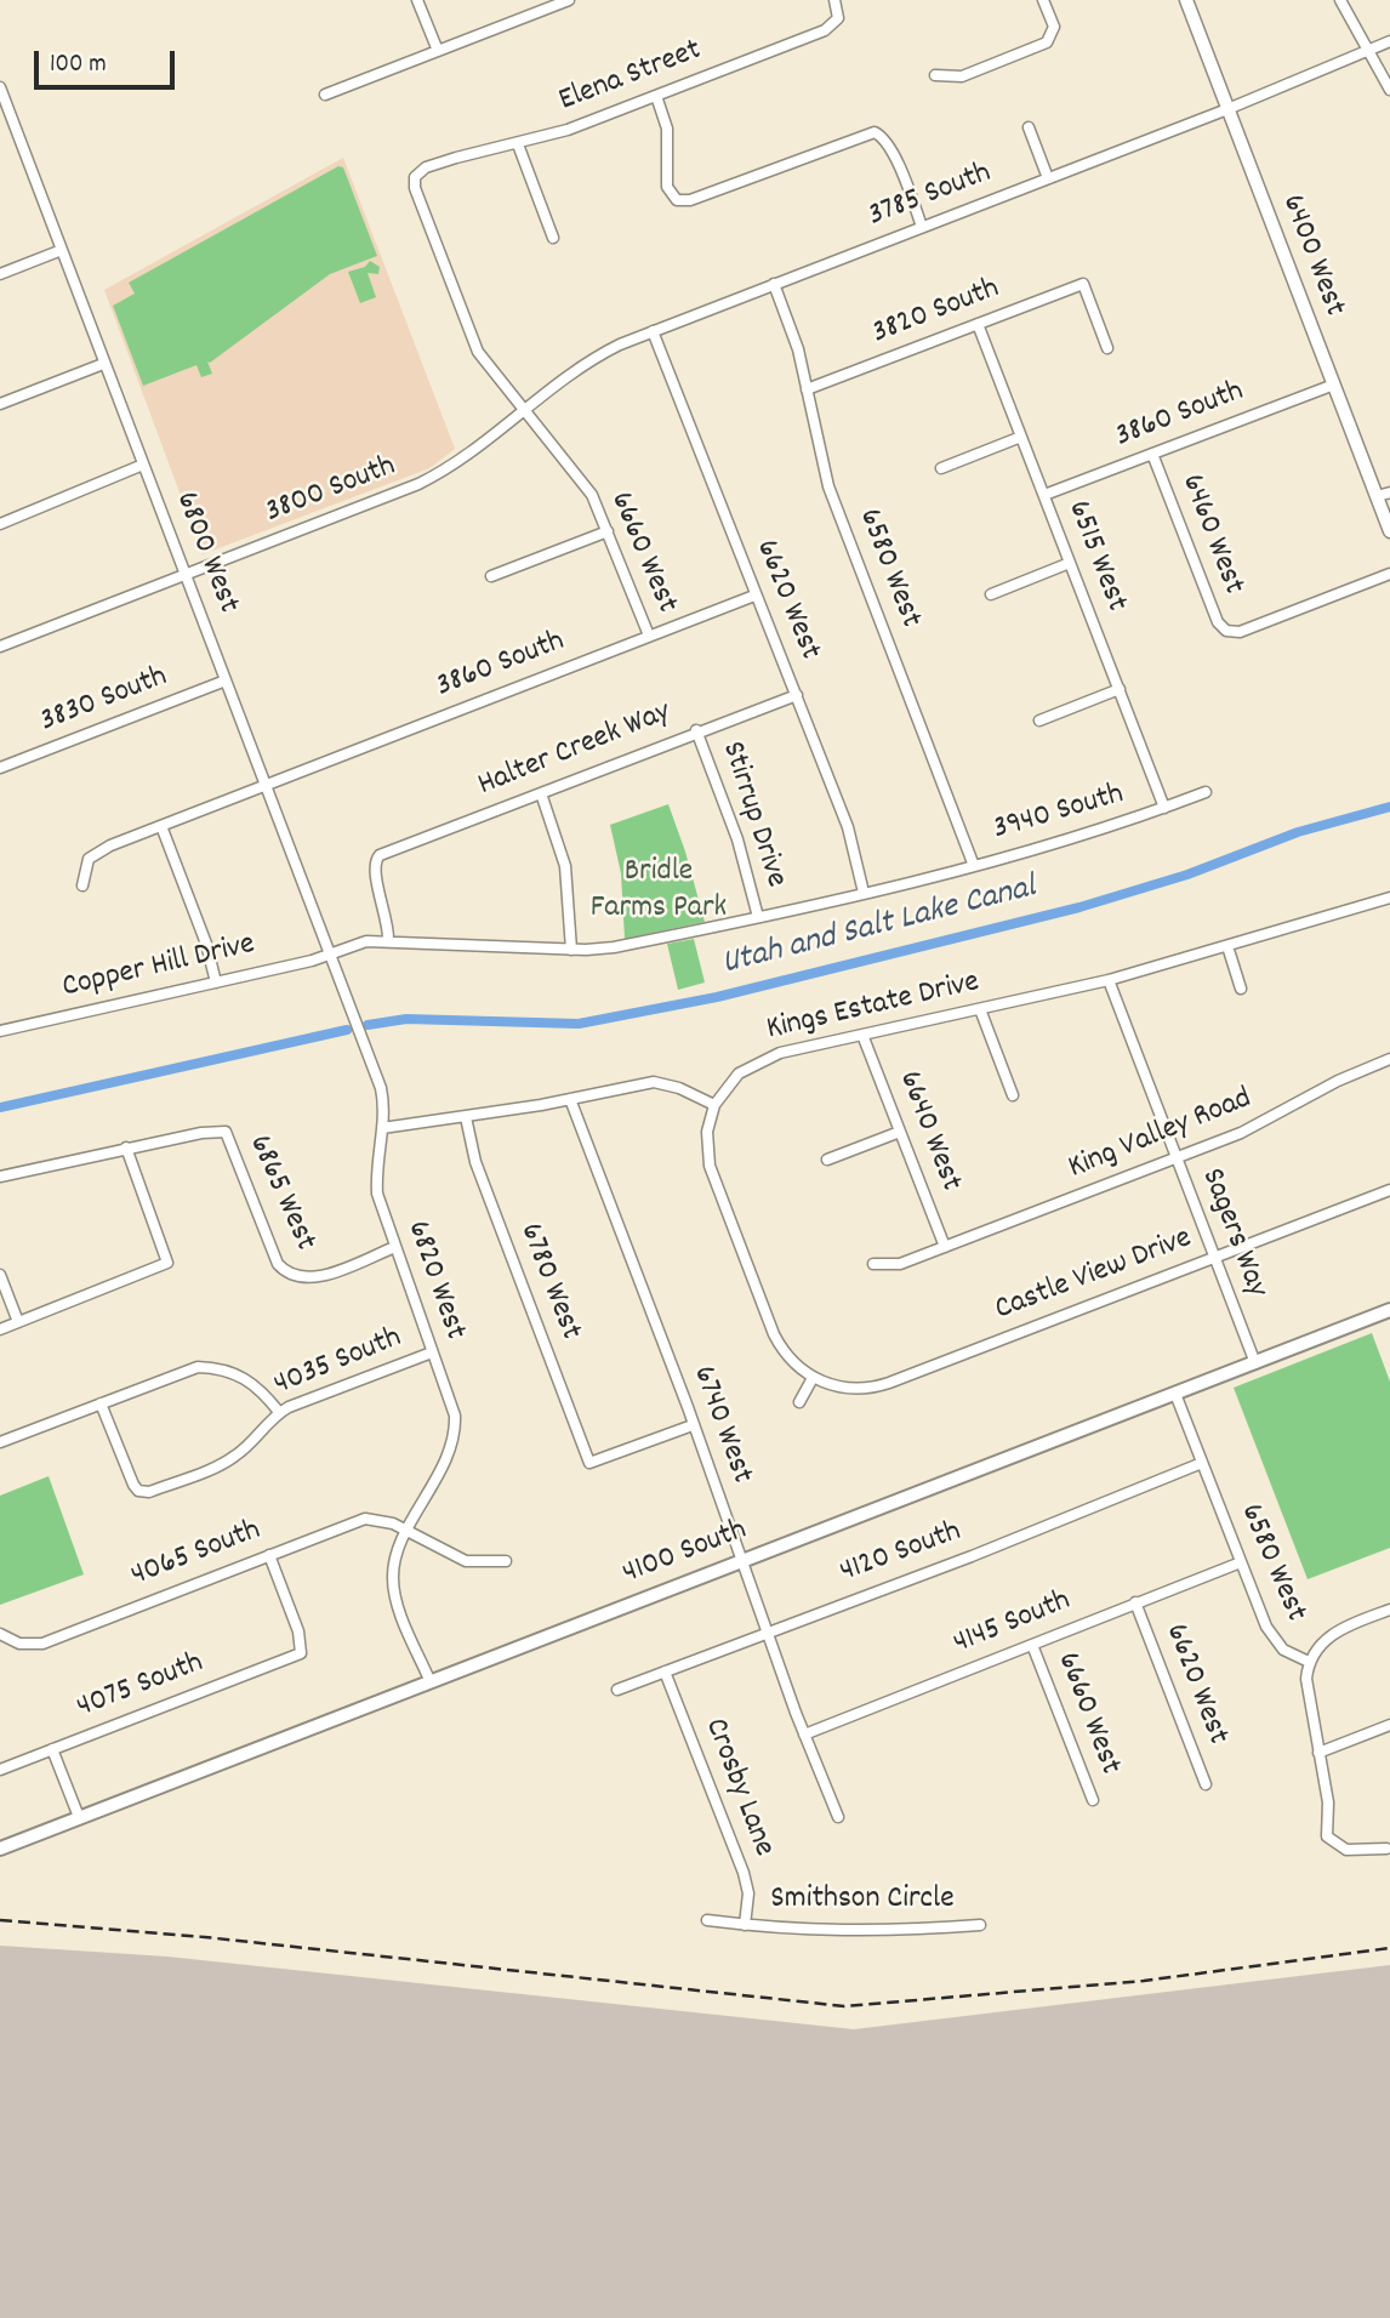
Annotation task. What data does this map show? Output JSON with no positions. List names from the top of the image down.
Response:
{
  "streets": {
    "main road": ["4100 South"],
    "street": [
      "Elena Street",
      "3785 South",
      "6400 West",
      "3820 South",
      "3860 South",
      "3800 South",
      "6460 West",
      "6800 West",
      "6660 West",
      "6515 West",
      "6580 West",
      "6620 West",
      "3830 South",
      "Halter Creek Way",
      "3940 South",
      "Stirrup Drive",
      "Copper Hill Drive",
      "Kings Estate Drive",
      "6640 West",
      "King Valley Road",
      "6865 West",
      "Sagers Way",
      "Castle View Drive",
      "6820 West",
      "6780 West",
      "4035 South",
      "6740 West",
      "4120 South",
      "4065 South",
      "4145 South",
      "4075 South",
      "Crosby Lane",
      "Smithson Circle"
    ]
  },
  "crossings": [
    ["Elena Street", "6660 West"],
    ["3785 South", "6400 West"],
    ["3785 South", "3800 South"],
    ["3785 South", "6580 West"],
    ["3785 South", "6620 West"],
    ["6400 West", "3860 South"],
    ["3820 South", "6515 West"],
    ["3820 South", "6580 West"],
    ["3860 South", "6460 West"],
    ["3860 South", "6800 West"],
    ["3860 South", "6660 West"],
    ["3860 South", "6515 West"],
    ["3860 South", "6620 West"],
    ["3800 South", "6800 West"],
    ["3800 South", "6660 West"],
    ["3800 South", "6620 West"],
    ["6800 West", "3830 South"],
    ["6800 West", "Copper Hill Drive"],
    ["6800 West", "6820 West"],
    ["6660 West", "4145 South"],
    ["6515 West", "3940 South"],
    ["6580 West", "3940 South"],
    ["6580 West", "4100 South"],
    ["6580 West", "4120 South"],
    ["6580 West", "4145 South"],
    ["6620 West", "Halter Creek Way"],
    ["6620 West", "3940 South"],
    ["6620 West", "4145 South"],
    ["Halter Creek Way", "Stirrup Drive"],
    ["Halter Creek Way", "Copper Hill Drive"],
    ["3940 South", "Stirrup Drive"],
    ["3940 South", "Copper Hill Drive"],
    ["Kings Estate Drive", "6640 West"],
    ["Kings Estate Drive", "Sagers Way"],
    ["6640 West", "King Valley Road"],
    ["King Valley Road", "Sagers Way"],
    ["6865 West", "6820 West"],
    ["Sagers Way", "Castle View Drive"],
    ["Sagers Way", "4100 South"],
    ["6820 West", "4035 South"],
    ["6820 West", "4065 South"],
    ["6780 West", "6740 West"],
    ["6740 West", "4100 South"],
    ["6740 West", "4120 South"],
    ["6740 West", "4145 South"],
    ["4120 South", "Crosby Lane"],
    ["4065 South", "4075 South"],
    ["Crosby Lane", "Smithson Circle"]
  ],
  "water": ["Utah and Salt Lake Canal"],
  "parks": ["Bridle Farms Park"],
  "scale_bar": "100 m"
}
